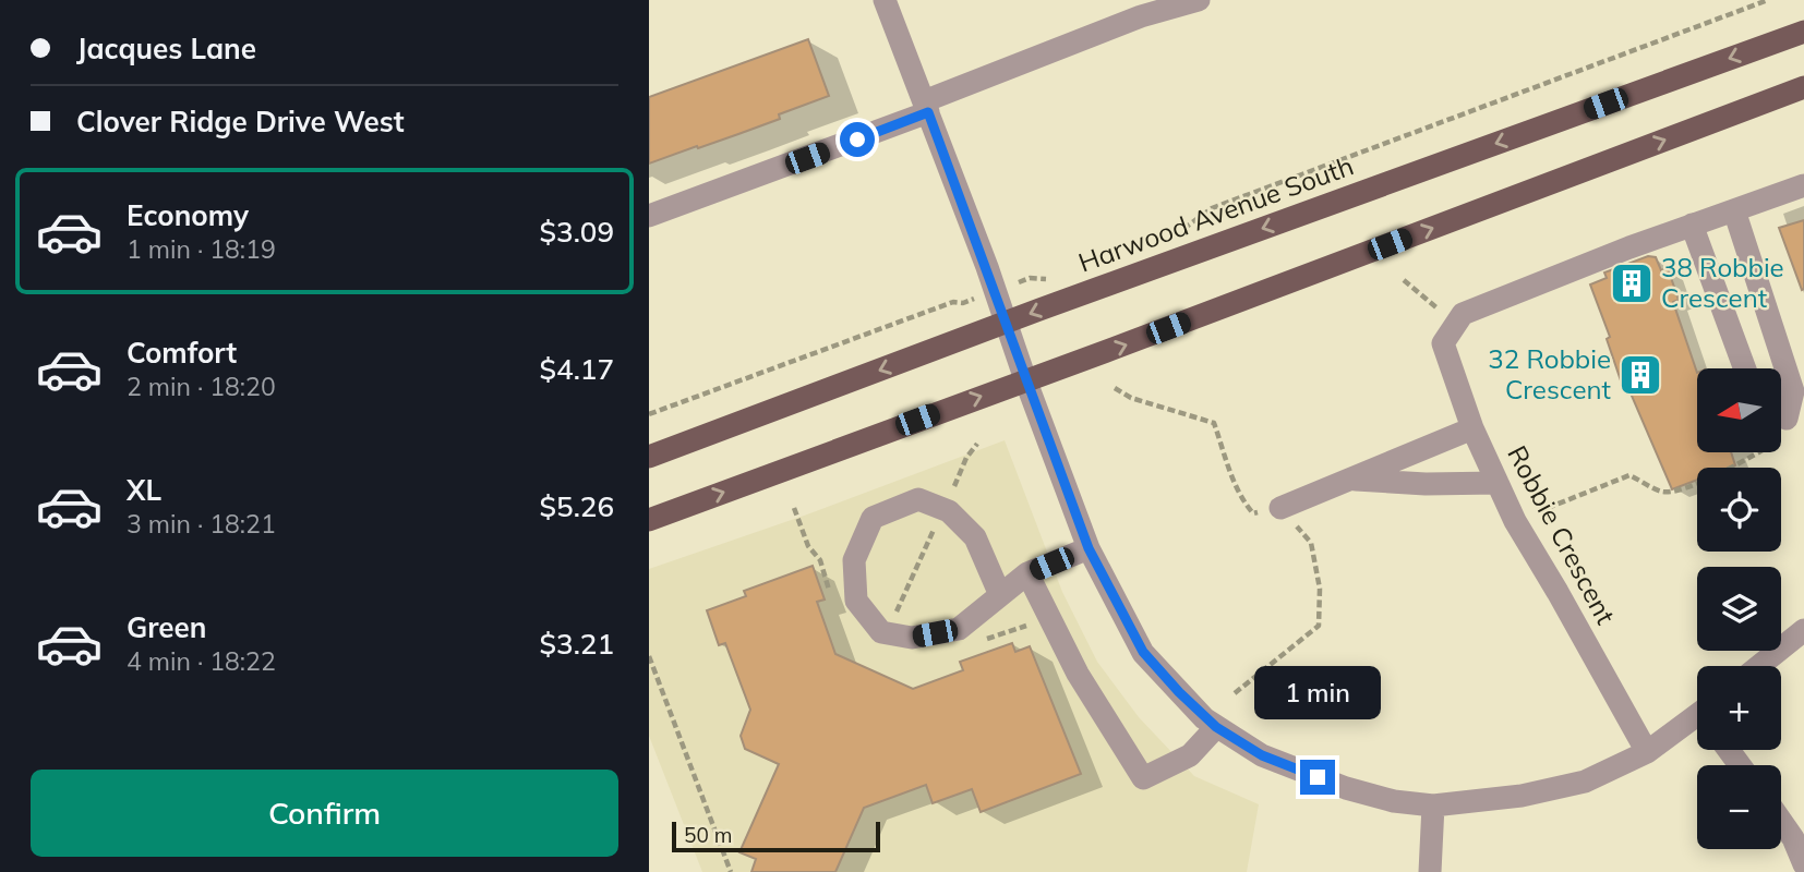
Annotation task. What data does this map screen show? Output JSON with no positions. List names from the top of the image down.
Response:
{
  "streets": {
    "main road": ["Harwood Avenue South"],
    "street": ["Robbie Crescent"]
  },
  "places": {
    "building": ["38 Robbie Crescent", "32 Robbie Crescent"]
  },
  "scale_bar": "50 m",
  "north": "left",
  "page": {
    "banner": ["Jacques Lane", "Clover Ridge Drive West"],
    "list": [
      {
        "name": "Economy",
        "note": "1 min · 18:19",
        "value": "$3.09"
      },
      {
        "name": "Comfort",
        "note": "2 min · 18:20",
        "value": "$4.17"
      },
      {
        "name": "XL",
        "note": "3 min · 18:21",
        "value": "$5.26"
      },
      {
        "name": "Green",
        "note": "4 min · 18:22",
        "value": "$3.21"
      }
    ],
    "map_buttons": ["+", "−"],
    "bubble": "1 min",
    "buttons": "Confirm",
    "scale": "50 m"
  }
}
